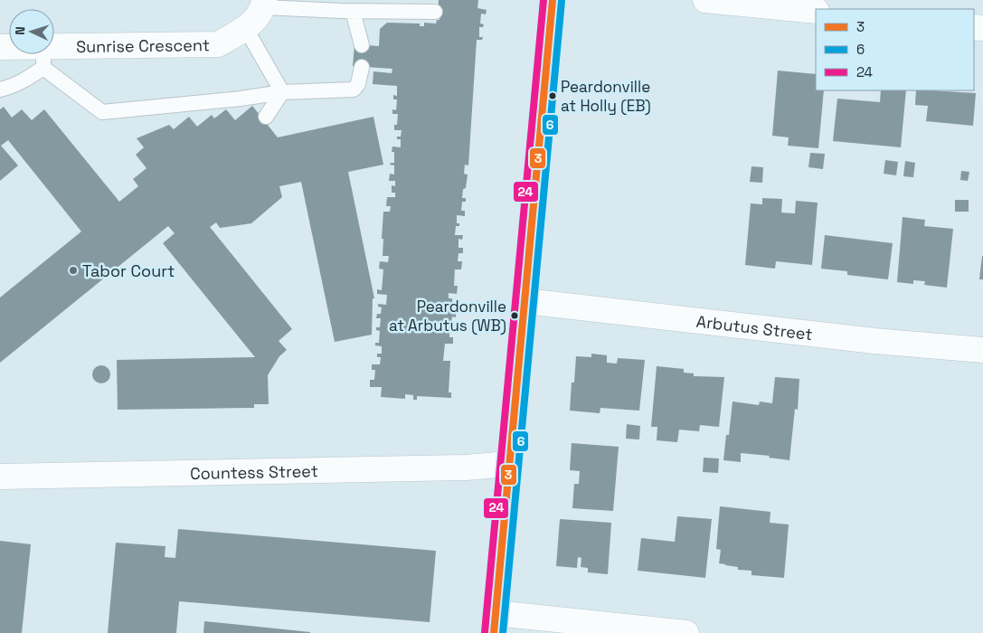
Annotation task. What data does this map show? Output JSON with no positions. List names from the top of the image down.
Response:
{
  "streets": {
    "street": ["Sunrise Crescent", "Arbutus Street", "Countess Street"]
  },
  "places": ["Peardonville at Holly (EB)", "Tabor Court", "Peardonville at Arbutus (WB)"],
  "lines": ["transit line 3", "transit line 24", "transit line 6"],
  "legend": ["3", "6", "24"],
  "north": "left"
}
